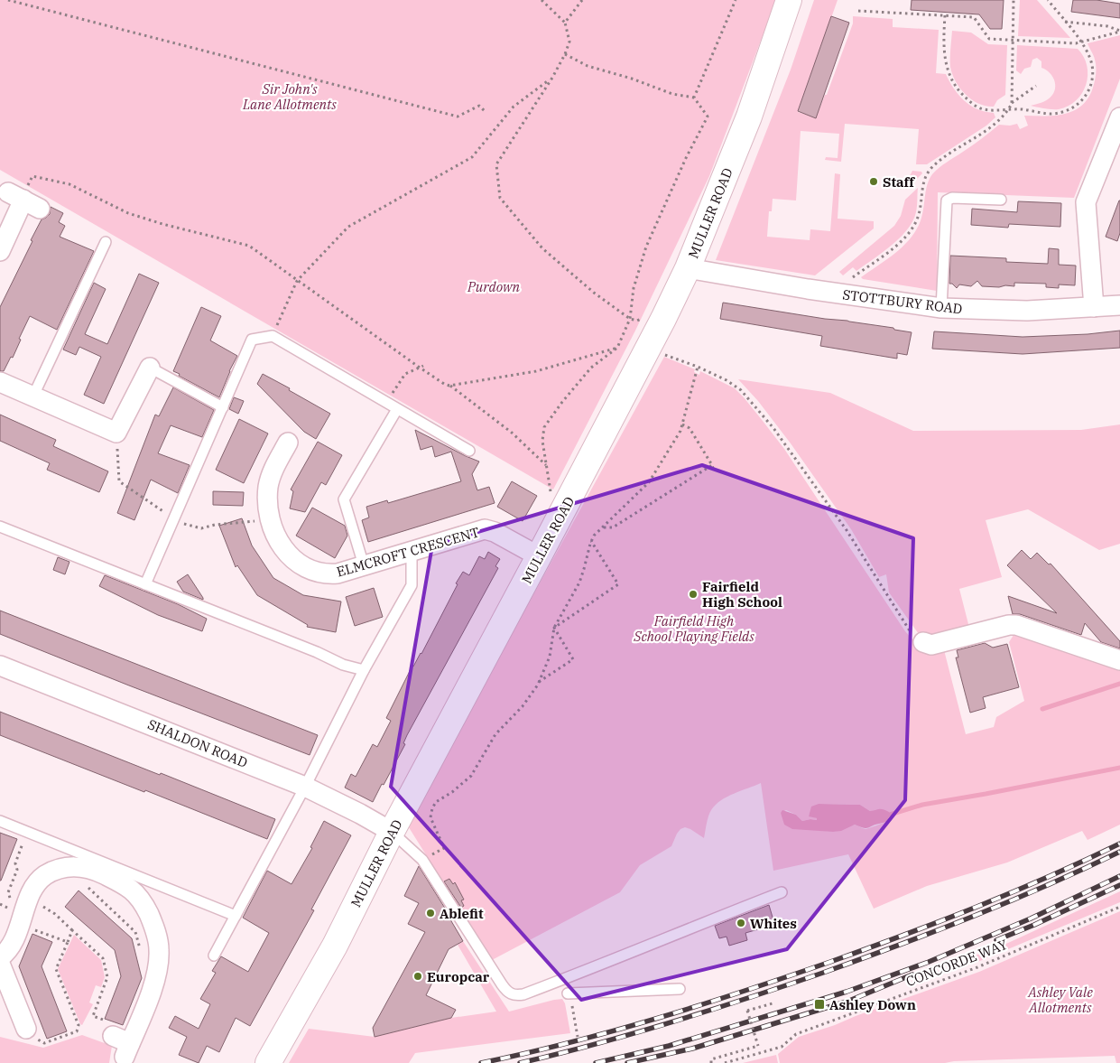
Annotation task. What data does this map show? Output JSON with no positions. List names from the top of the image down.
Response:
{
  "streets": {
    "main road": ["MULLER ROAD"],
    "street": ["STOTTBURY ROAD", "ELMCROFT CRESCENT", "SHALDON ROAD"],
    "path": ["CONCORDE WAY"]
  },
  "crossings": [
    ["MULLER ROAD", "STOTTBURY ROAD"],
    ["MULLER ROAD", "ELMCROFT CRESCENT"],
    ["MULLER ROAD", "SHALDON ROAD"]
  ],
  "parks": [
    "Sir John's Lane Allotments",
    "Purdown",
    "Fairfield High School Playing Fields",
    "Ashley Vale Allotments"
  ],
  "places": {
    "other": [
      "Staff",
      "Fairfield High School",
      "Ablefit",
      "Whites",
      "Europcar"
    ],
    "transit": ["Ashley Down"]
  }
}
